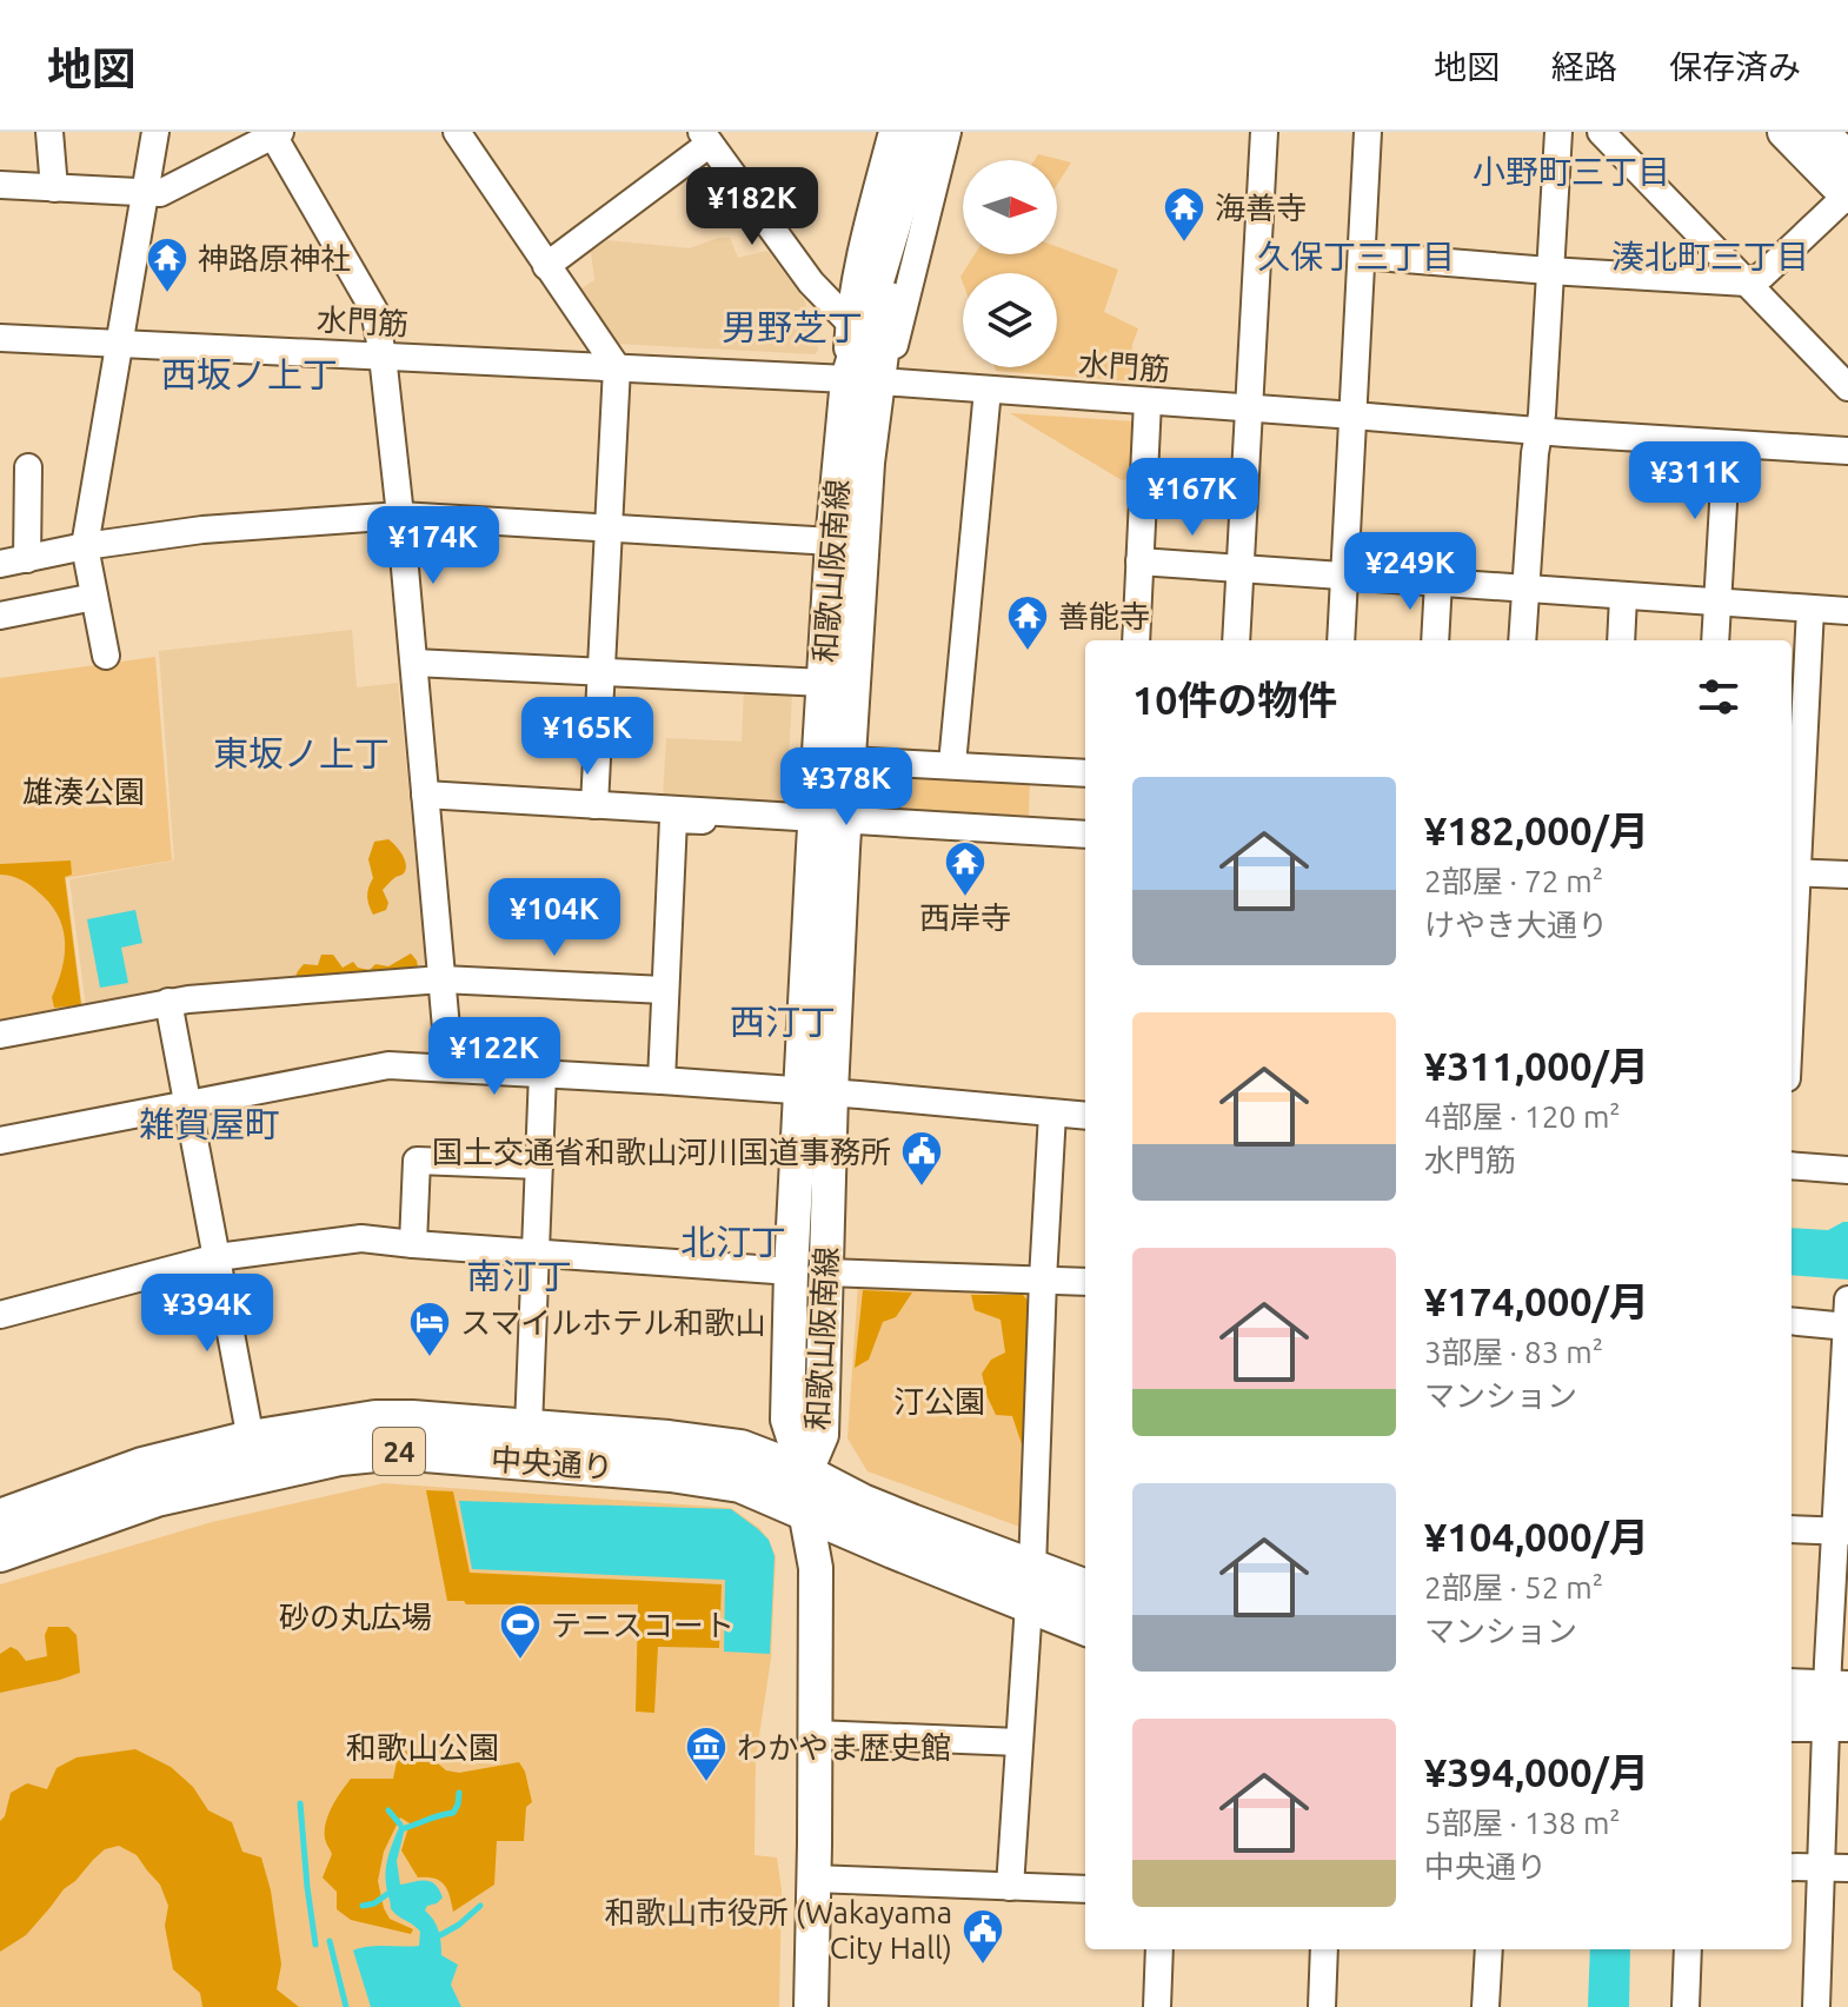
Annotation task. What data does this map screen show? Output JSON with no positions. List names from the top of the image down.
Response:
{
  "streets": {
    "highway": ["24", "中央通り"],
    "main road": ["和歌山阪南線"],
    "street": ["水門筋"]
  },
  "crossings": [
    ["水門筋", "和歌山阪南線"],
    ["和歌山阪南線", "中央通り"]
  ],
  "districts": [
    "小野町三丁目",
    "久保丁三丁目",
    "湊北町三丁目",
    "男野芝丁",
    "西坂ノ上丁",
    "東坂ノ上丁",
    "西汀丁",
    "雑賀屋町",
    "北汀丁",
    "南汀丁"
  ],
  "parks": [
    "雄湊公園",
    "汀公園",
    "砂の丸広場",
    "和歌山公園"
  ],
  "places": {
    "temple": [
      "海善寺",
      "神路原神社",
      "善能寺",
      "西岸寺"
    ],
    "public building": ["国土交通省和歌山河川国道事務所", "和歌山市役所 (Wakayama City Hall)"],
    "hotel": ["スマイルホテル和歌山"],
    "sports": ["テニスコート"],
    "museum": ["わかやま歴史館"]
  },
  "north": "right",
  "page": {
    "header": "地図",
    "nav": ["地図", "経路", "保存済み"],
    "price": [
      "¥182K",
      "¥311K",
      "¥167K",
      "¥174K",
      "¥249K",
      "¥165K",
      "¥378K",
      "¥104K",
      "¥122K",
      "¥394K"
    ],
    "heading": "10件の物件",
    "list": [
      {
        "name": "¥182,000/月",
        "note": "2部屋 · 72 m² · けやき大通り"
      },
      {
        "name": "¥311,000/月",
        "note": "4部屋 · 120 m² · 水門筋"
      },
      {
        "name": "¥174,000/月",
        "note": "3部屋 · 83 m² · マンション"
      },
      {
        "name": "¥104,000/月",
        "note": "2部屋 · 52 m² · マンション"
      },
      {
        "name": "¥394,000/月",
        "note": "5部屋 · 138 m² · 中央通り"
      }
    ]
  }
}
